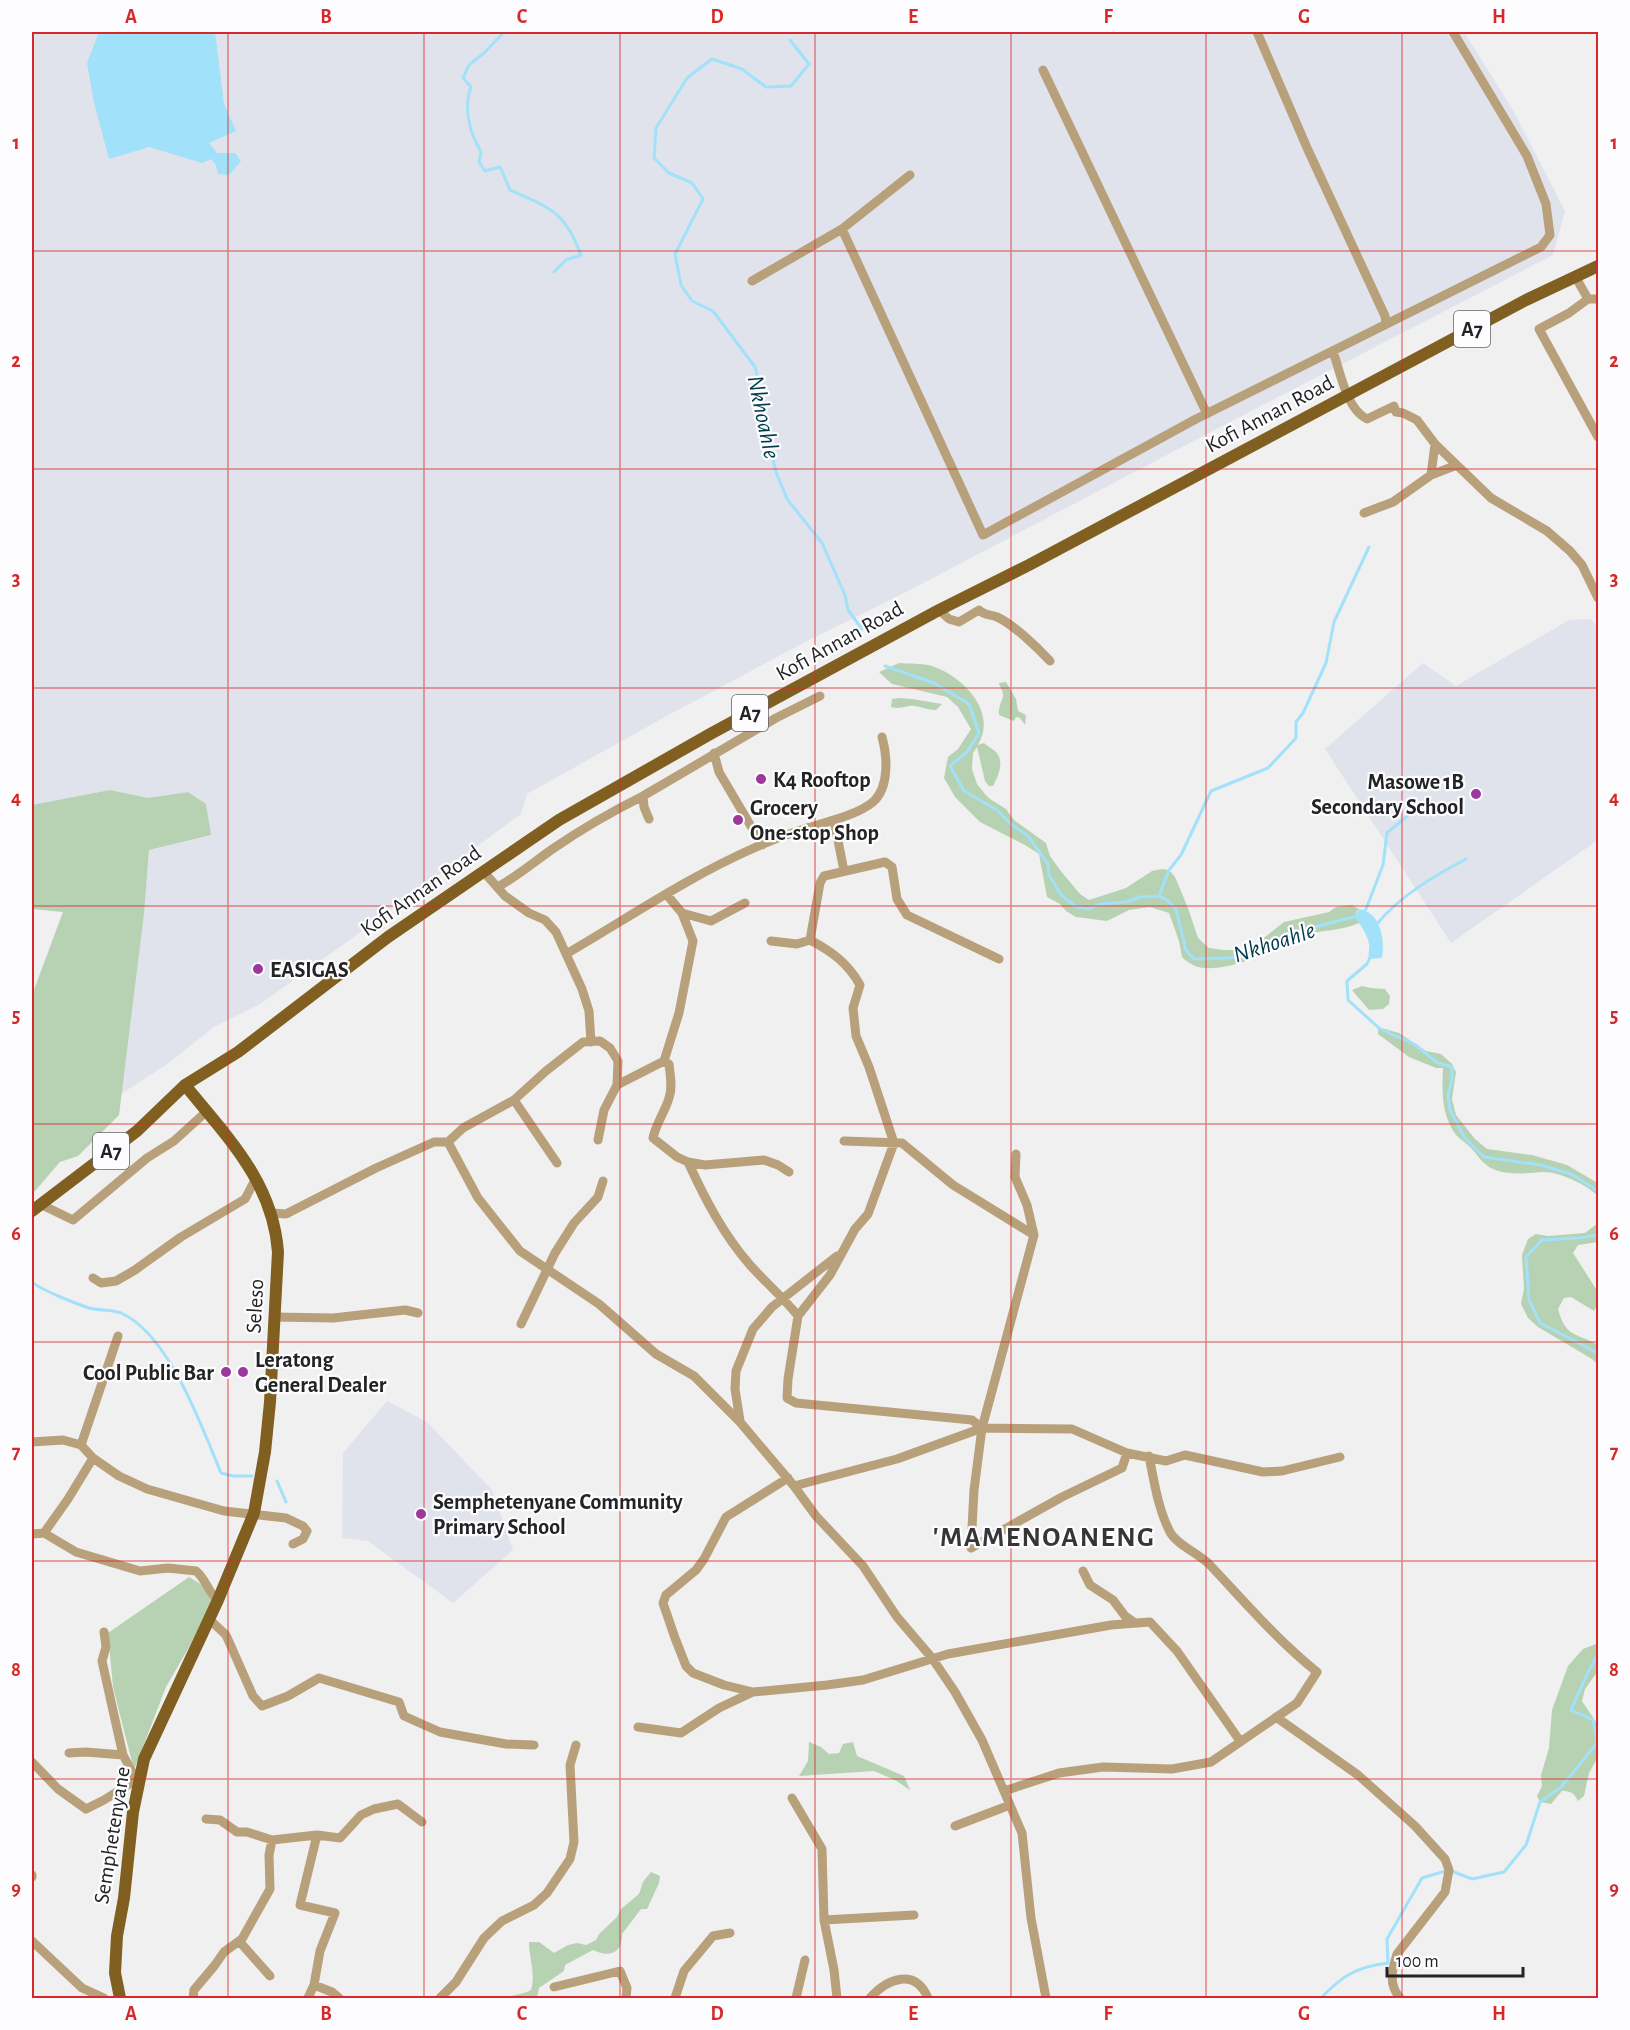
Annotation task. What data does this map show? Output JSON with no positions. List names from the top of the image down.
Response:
{
  "streets": {
    "main road": [
      "A7",
      "Kofi Annan Road",
      "Seleso",
      "Semphetenyane"
    ]
  },
  "crossings": [
    ["Kofi Annan Road", "Seleso"],
    ["Seleso", "Semphetenyane"]
  ],
  "districts": ["'MAMENOANENG"],
  "water": ["Nkhoahle"],
  "places": [
    "K4 Rooftop",
    "Masowe 1B Secondary School",
    "Grocery One-stop Shop",
    "EASIGAS",
    "Cool Public Bar",
    "Leratong General Dealer",
    "Semphetenyane Community Primary School"
  ],
  "scale_bar": "100 m",
  "grid": {
    "columns": [
      "A",
      "B",
      "C",
      "D",
      "E",
      "F",
      "G",
      "H"
    ],
    "rows": [
      "1",
      "2",
      "3",
      "4",
      "5",
      "6",
      "7",
      "8",
      "9"
    ]
  }
}
